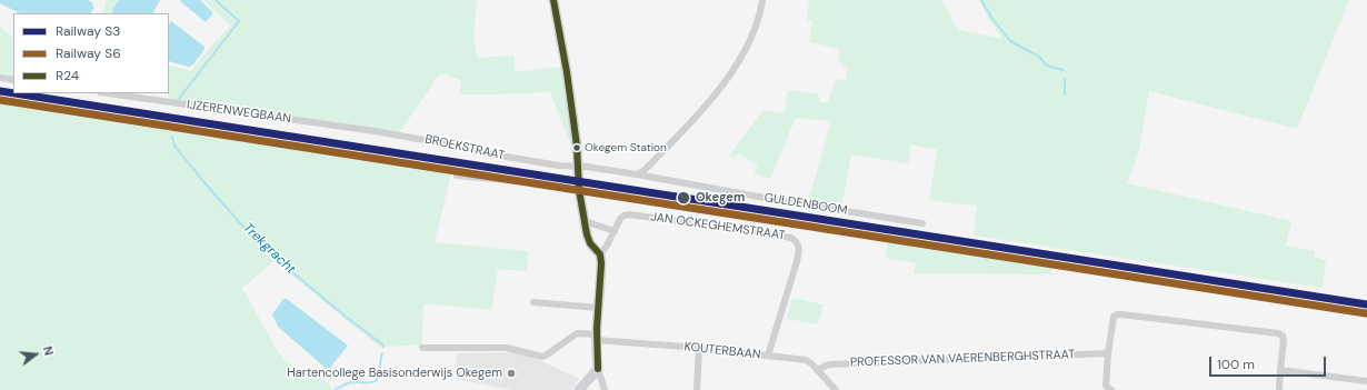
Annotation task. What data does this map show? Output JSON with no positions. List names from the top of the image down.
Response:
{
  "streets": {
    "street": [
      "IJZERENWEGBAAN",
      "BROEKSTRAAT",
      "GULDENBOOM",
      "JAN OCKEGHEMSTRAAT",
      "KOUTERBAAN",
      "PROFESSOR VAN VAERENBERGHSTRAAT"
    ]
  },
  "crossings": [
    ["IJZERENWEGBAAN", "BROEKSTRAAT"],
    ["BROEKSTRAAT", "GULDENBOOM"],
    ["JAN OCKEGHEMSTRAAT", "KOUTERBAAN"],
    ["KOUTERBAAN", "PROFESSOR VAN VAERENBERGHSTRAAT"]
  ],
  "water": ["Trekgracht"],
  "places": ["Okegem Station", "Okegem", "Hartencollege Basisonderwijs Okegem"],
  "lines": ["transit line R24", "rail line S3", "rail line S6"],
  "legend": ["Railway S3", "Railway S6", "R24"],
  "scale_bar": "100 m",
  "north": "right"
}
